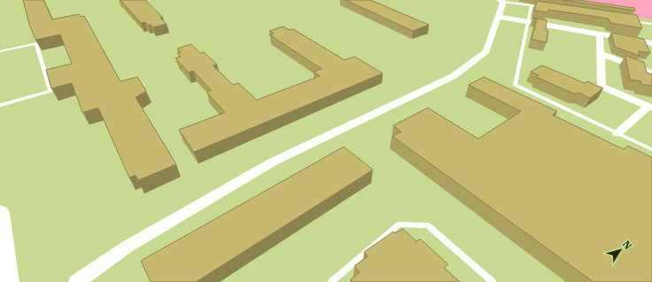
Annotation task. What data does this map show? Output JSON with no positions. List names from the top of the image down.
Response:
{
  "north": "top right"
}
